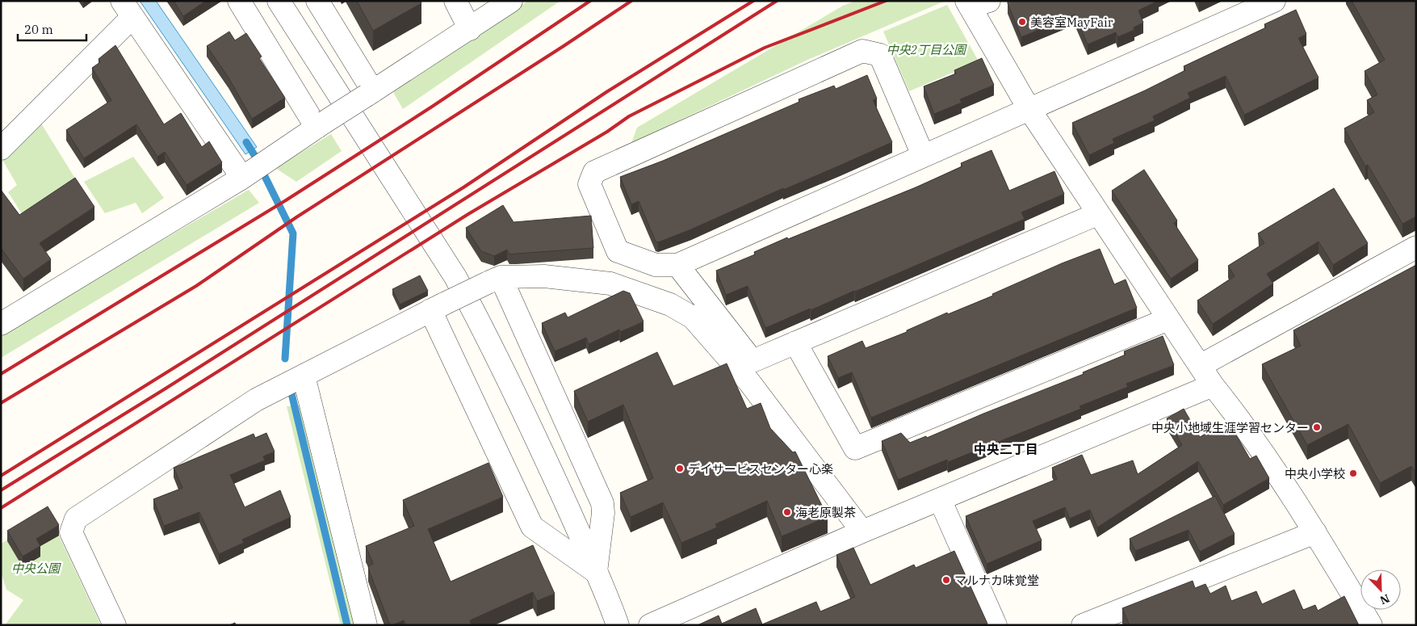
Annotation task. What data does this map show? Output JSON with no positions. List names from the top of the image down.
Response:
{
  "districts": ["中央二丁目"],
  "parks": ["中央2丁目公園", "中央公園"],
  "places": [
    "美容室MayFair",
    "中央小地域生涯学習センター",
    "デイサービスセンター心楽",
    "中央小学校",
    "海老原製茶",
    "マルナカ味覚堂"
  ],
  "scale_bar": "20 m",
  "north": "bottom right"
}
